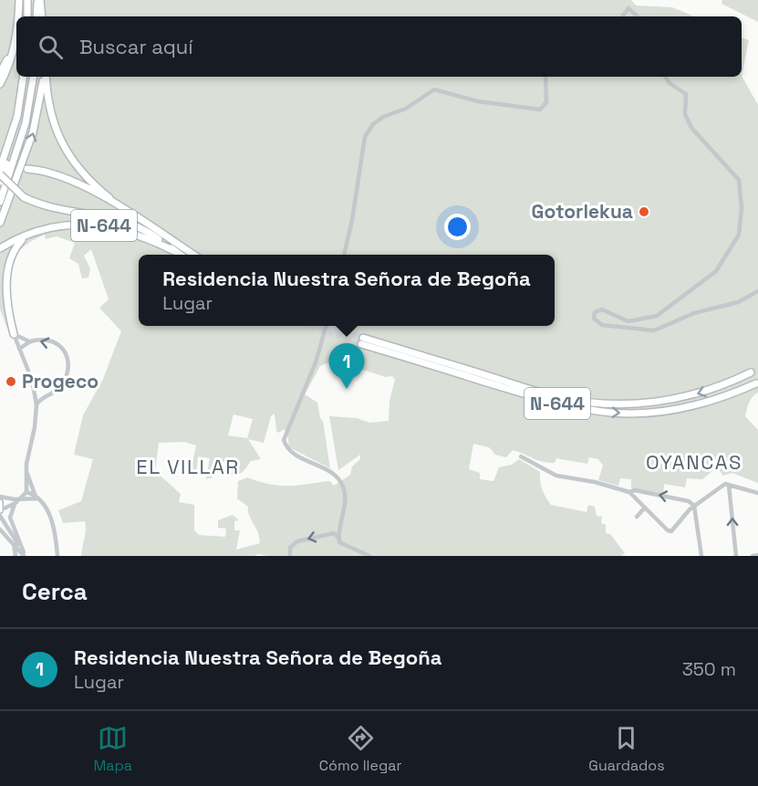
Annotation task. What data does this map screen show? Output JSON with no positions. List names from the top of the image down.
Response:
{
  "streets": {
    "highway": ["N-644"]
  },
  "districts": ["OYANCAS", "EL VILLAR"],
  "places": ["Gotorlekua", "Progeco"],
  "page": {
    "search": "Buscar aquí",
    "popup": ["Residencia Nuestra Señora de Begoña", "Lugar"],
    "pins": "1",
    "heading": "Cerca",
    "list": [
      {
        "mark": "1",
        "name": "Residencia Nuestra Señora de Begoña",
        "note": "Lugar",
        "value": "350 m"
      }
    ],
    "nav": ["Mapa", "Cómo llegar", "Guardados"]
  }
}
